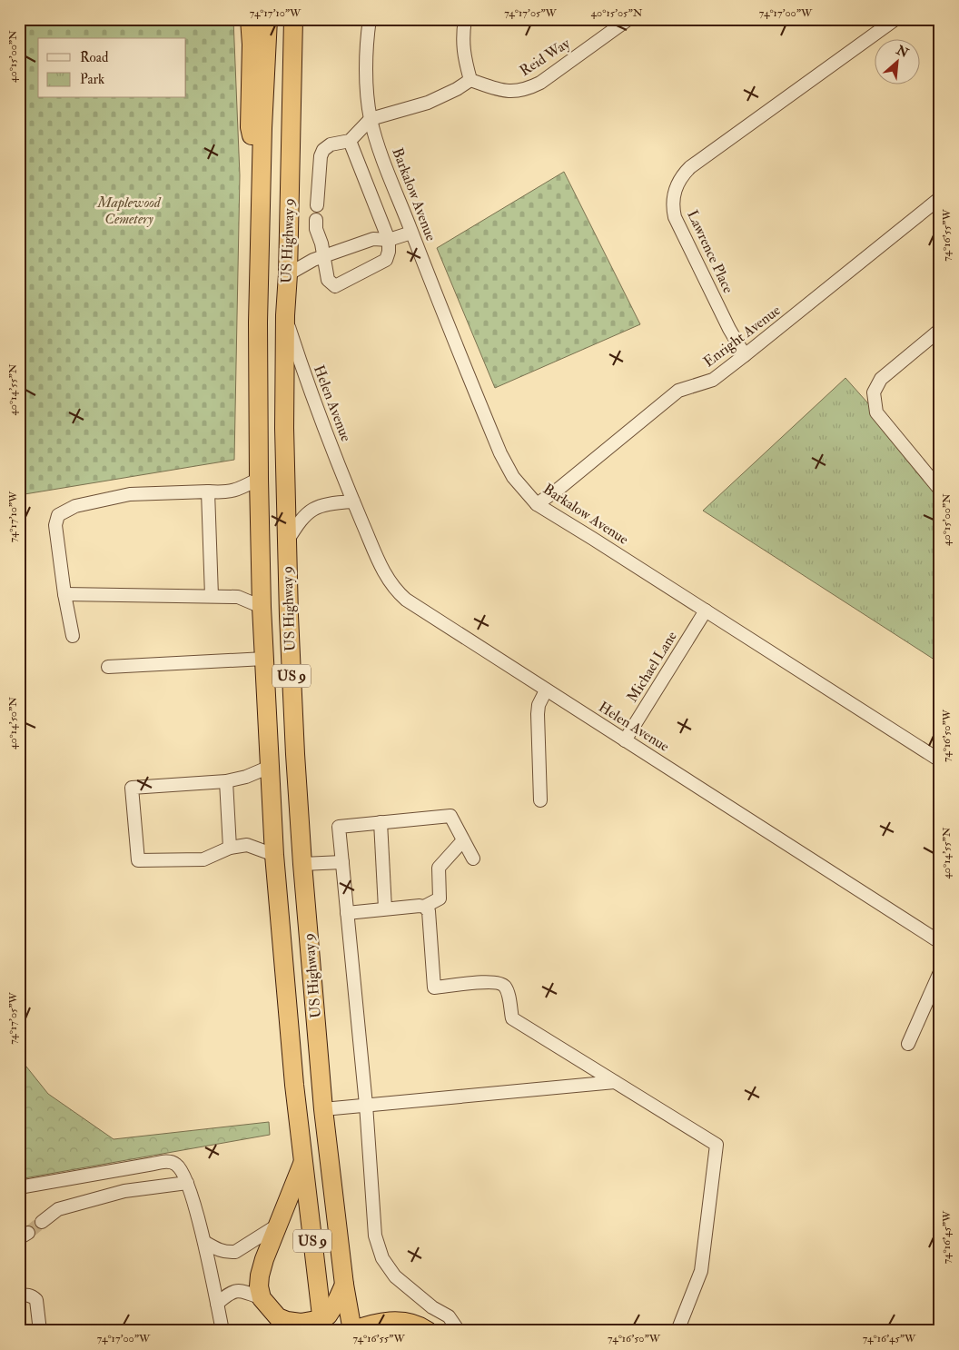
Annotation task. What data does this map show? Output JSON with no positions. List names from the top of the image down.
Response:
{
  "streets": {
    "highway": ["US Highway 9", "US 9"],
    "street": [
      "Reid Way",
      "Barkalow Avenue",
      "Lawrence Place",
      "Enright Avenue",
      "Helen Avenue",
      "Michael Lane"
    ]
  },
  "crossings": [
    ["Barkalow Avenue", "Enright Avenue"],
    ["Barkalow Avenue", "Michael Lane"],
    ["US Highway 9", "Helen Avenue"],
    ["Lawrence Place", "Enright Avenue"],
    ["Helen Avenue", "Michael Lane"]
  ],
  "parks": ["Maplewood Cemetery"],
  "legend": ["Road", "Park"],
  "north": "top right",
  "coordinates": [
    "74°17'10\"W",
    "74°17'05\"W",
    "40°15'05\"N",
    "74°17'00\"W",
    "40°15'00\"N",
    "74°16'55\"W",
    "40°14'55\"N",
    "40°14'50\"N",
    "74°16'50\"W",
    "74°16'45\"W"
  ]
}
